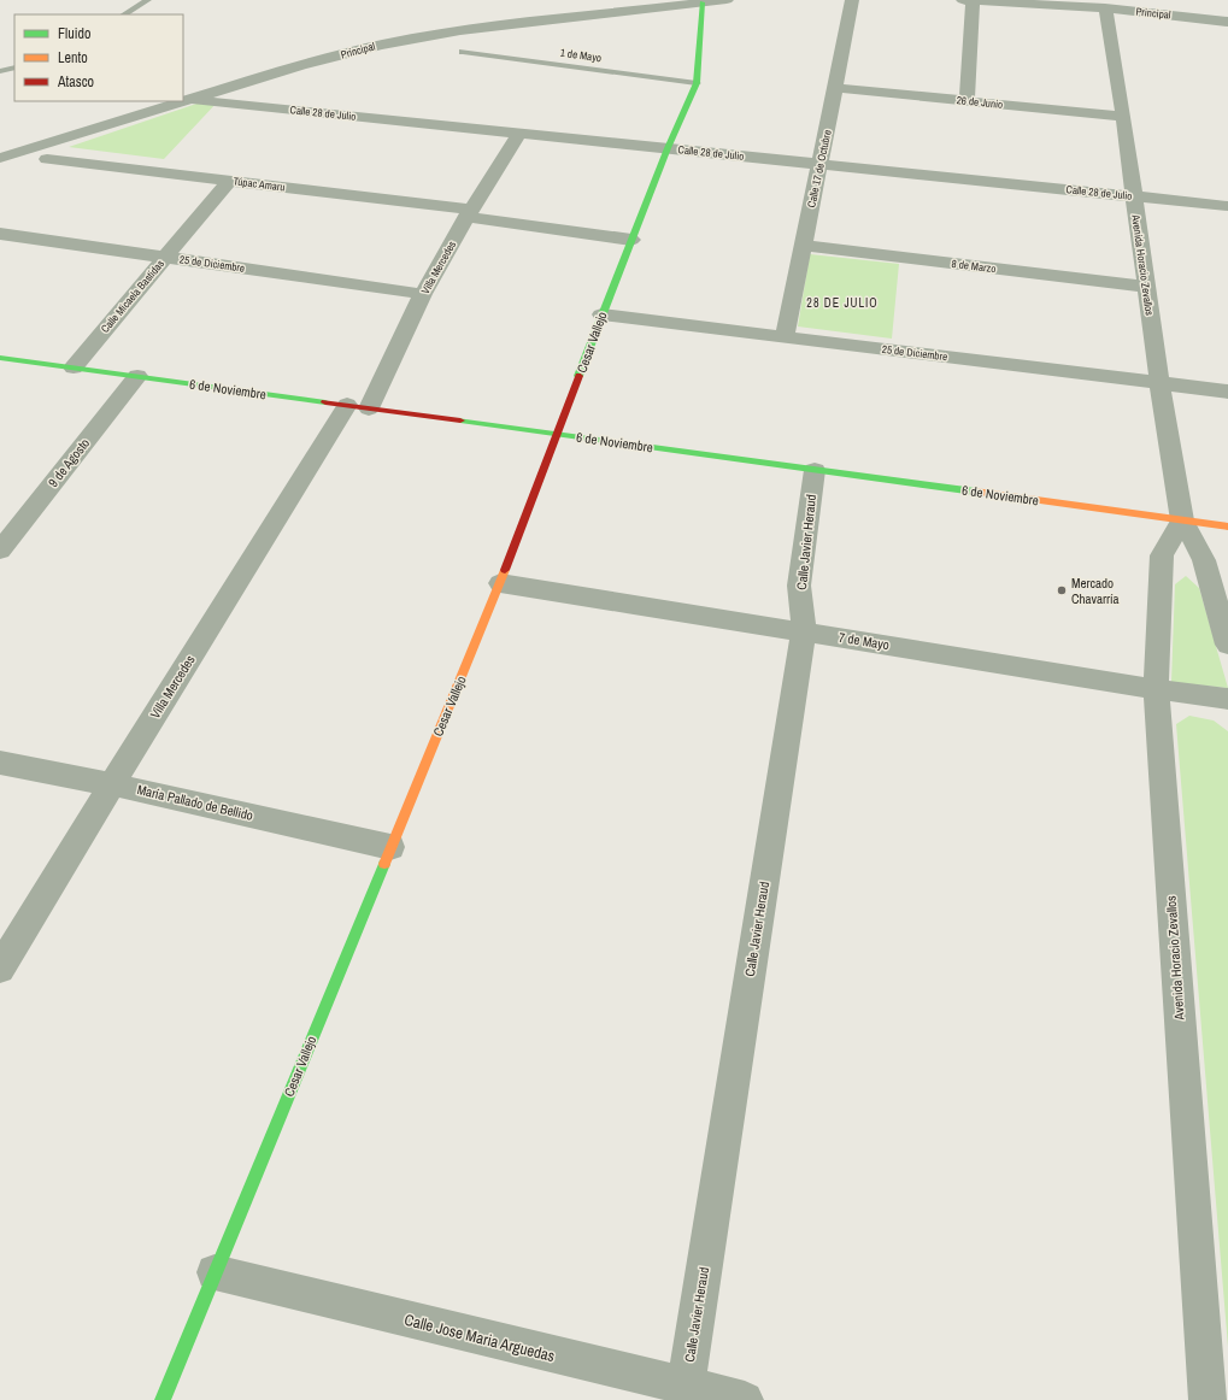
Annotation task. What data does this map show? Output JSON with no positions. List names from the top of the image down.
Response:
{
  "streets": {
    "street": [
      "Principal",
      "26 de Junio",
      "Calle 28 de Julio",
      "Calle 17 de Octubre",
      "Túpac Amaru",
      "25 de Diciembre",
      "Avenida Horacio Zevallos",
      "8 de Marzo",
      "Villa Mercedes",
      "Calle Micaela Bastidas",
      "Cesar Vallejo",
      "6 de Noviembre",
      "9 de Agosto",
      "Calle Javier Heraud",
      "7 de Mayo",
      "María Pallado de Bellido",
      "Calle Jose Maria Arguedas"
    ],
    "lane": ["1 de Mayo"]
  },
  "crossings": [
    ["Principal", "Calle 28 de Julio"],
    ["Principal", "Avenida Horacio Zevallos"],
    ["Principal", "Cesar Vallejo"],
    ["1 de Mayo", "Cesar Vallejo"],
    ["26 de Junio", "Calle 17 de Octubre"],
    ["26 de Junio", "Avenida Horacio Zevallos"],
    ["Calle 28 de Julio", "Calle 17 de Octubre"],
    ["Calle 28 de Julio", "Avenida Horacio Zevallos"],
    ["Calle 28 de Julio", "Villa Mercedes"],
    ["Calle 28 de Julio", "Cesar Vallejo"],
    ["Calle 17 de Octubre", "25 de Diciembre"],
    ["Calle 17 de Octubre", "8 de Marzo"],
    ["Túpac Amaru", "Villa Mercedes"],
    ["Túpac Amaru", "Calle Micaela Bastidas"],
    ["Túpac Amaru", "Cesar Vallejo"],
    ["25 de Diciembre", "Avenida Horacio Zevallos"],
    ["25 de Diciembre", "Villa Mercedes"],
    ["25 de Diciembre", "Calle Micaela Bastidas"],
    ["25 de Diciembre", "Cesar Vallejo"],
    ["Avenida Horacio Zevallos", "8 de Marzo"],
    ["Avenida Horacio Zevallos", "6 de Noviembre"],
    ["Avenida Horacio Zevallos", "7 de Mayo"],
    ["Villa Mercedes", "6 de Noviembre"],
    ["Villa Mercedes", "María Pallado de Bellido"],
    ["Calle Micaela Bastidas", "6 de Noviembre"],
    ["Cesar Vallejo", "6 de Noviembre"],
    ["Cesar Vallejo", "7 de Mayo"],
    ["Cesar Vallejo", "María Pallado de Bellido"],
    ["Cesar Vallejo", "Calle Jose Maria Arguedas"],
    ["6 de Noviembre", "9 de Agosto"],
    ["6 de Noviembre", "Calle Javier Heraud"],
    ["Calle Javier Heraud", "7 de Mayo"],
    ["Calle Javier Heraud", "Calle Jose Maria Arguedas"]
  ],
  "districts": ["28 DE JULIO"],
  "places": ["Mercado Chavarría"],
  "legend": ["Fluido", "Lento", "Atasco"]
}
